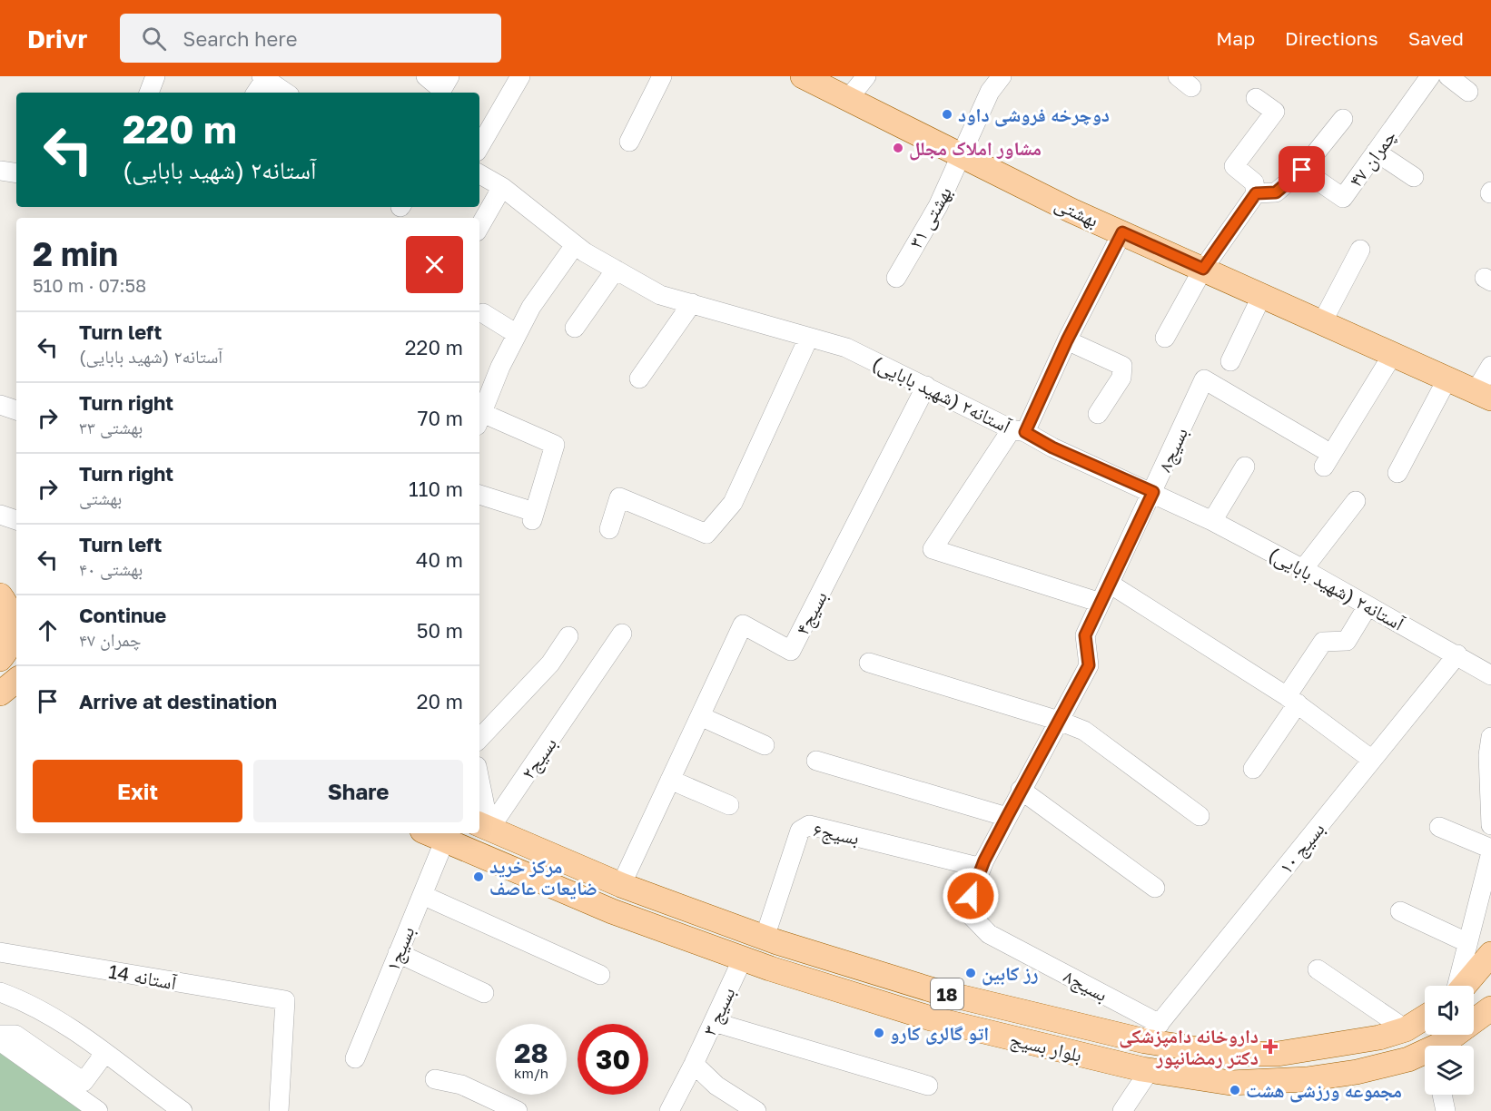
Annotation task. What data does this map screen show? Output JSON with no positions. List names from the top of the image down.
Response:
{
  "streets": {
    "main road": ["بهشتی", "18", "بلوار بسیج"],
    "street": [
      "چمران ۴۷",
      "بهشتی ۳۱",
      "آستانه۲ (شهید بابایی)",
      "بسیج۸",
      "بسیج۴",
      "بسیج۲",
      "بسیج۶",
      "بسیج ۱۰",
      "بسیج۱",
      "آستانه 14",
      "بسیج ۳"
    ]
  },
  "crossings": [
    ["بهشتی", "بهشتی ۳۱"],
    ["بهشتی", "بسیج۸"],
    ["آستانه۲ (شهید بابایی)", "بسیج۸"],
    ["آستانه۲ (شهید بابایی)", "بسیج۴"],
    ["آستانه۲ (شهید بابایی)", "بسیج ۱۰"],
    ["بسیج۸", "بسیج۶"],
    ["بسیج۸", "بسیج ۱۰"],
    ["بسیج۸", "بلوار بسیج"],
    ["بسیج۴", "بلوار بسیج"],
    ["بسیج۲", "بلوار بسیج"],
    ["بسیج۶", "بلوار بسیج"],
    ["بسیج ۱۰", "بلوار بسیج"],
    ["بسیج۱", "بلوار بسیج"],
    ["بسیج ۳", "بلوار بسیج"]
  ],
  "places": {
    "other": [
      "دوچرخه فروشی داود",
      "مشاور املاک مجلل",
      "مرکز خرید ضایعات عاصف",
      "رز کابین",
      "اتو گالری کارو",
      "مجموعه ورزشی هشت"
    ],
    "health": ["داروخانه دامپزشکی دکتر رمضانپور"]
  },
  "page": {
    "header": "Drivr",
    "search": "Search here",
    "nav": ["Map", "Directions", "Saved"],
    "turn": ["220 m", "آستانه۲ (شهید بابایی)"],
    "heading": ["2 min", "510 m · 07:58"],
    "list": [
      {
        "name": "Turn left",
        "note": "آستانه۲ (شهید بابایی)",
        "value": "220 m"
      },
      {
        "name": "Turn right",
        "note": "بهشتی ۳۳",
        "value": "70 m"
      },
      {
        "name": "Turn right",
        "note": "بهشتی",
        "value": "110 m"
      },
      {
        "name": "Turn left",
        "note": "بهشتی ۴۰",
        "value": "40 m"
      },
      {
        "name": "Continue",
        "note": "چمران ۴۷",
        "value": "50 m"
      },
      {
        "name": "Arrive at destination",
        "value": "20 m"
      }
    ],
    "buttons": ["Exit", "Share"],
    "speed": "28 km/h",
    "limit": "30"
  }
}
